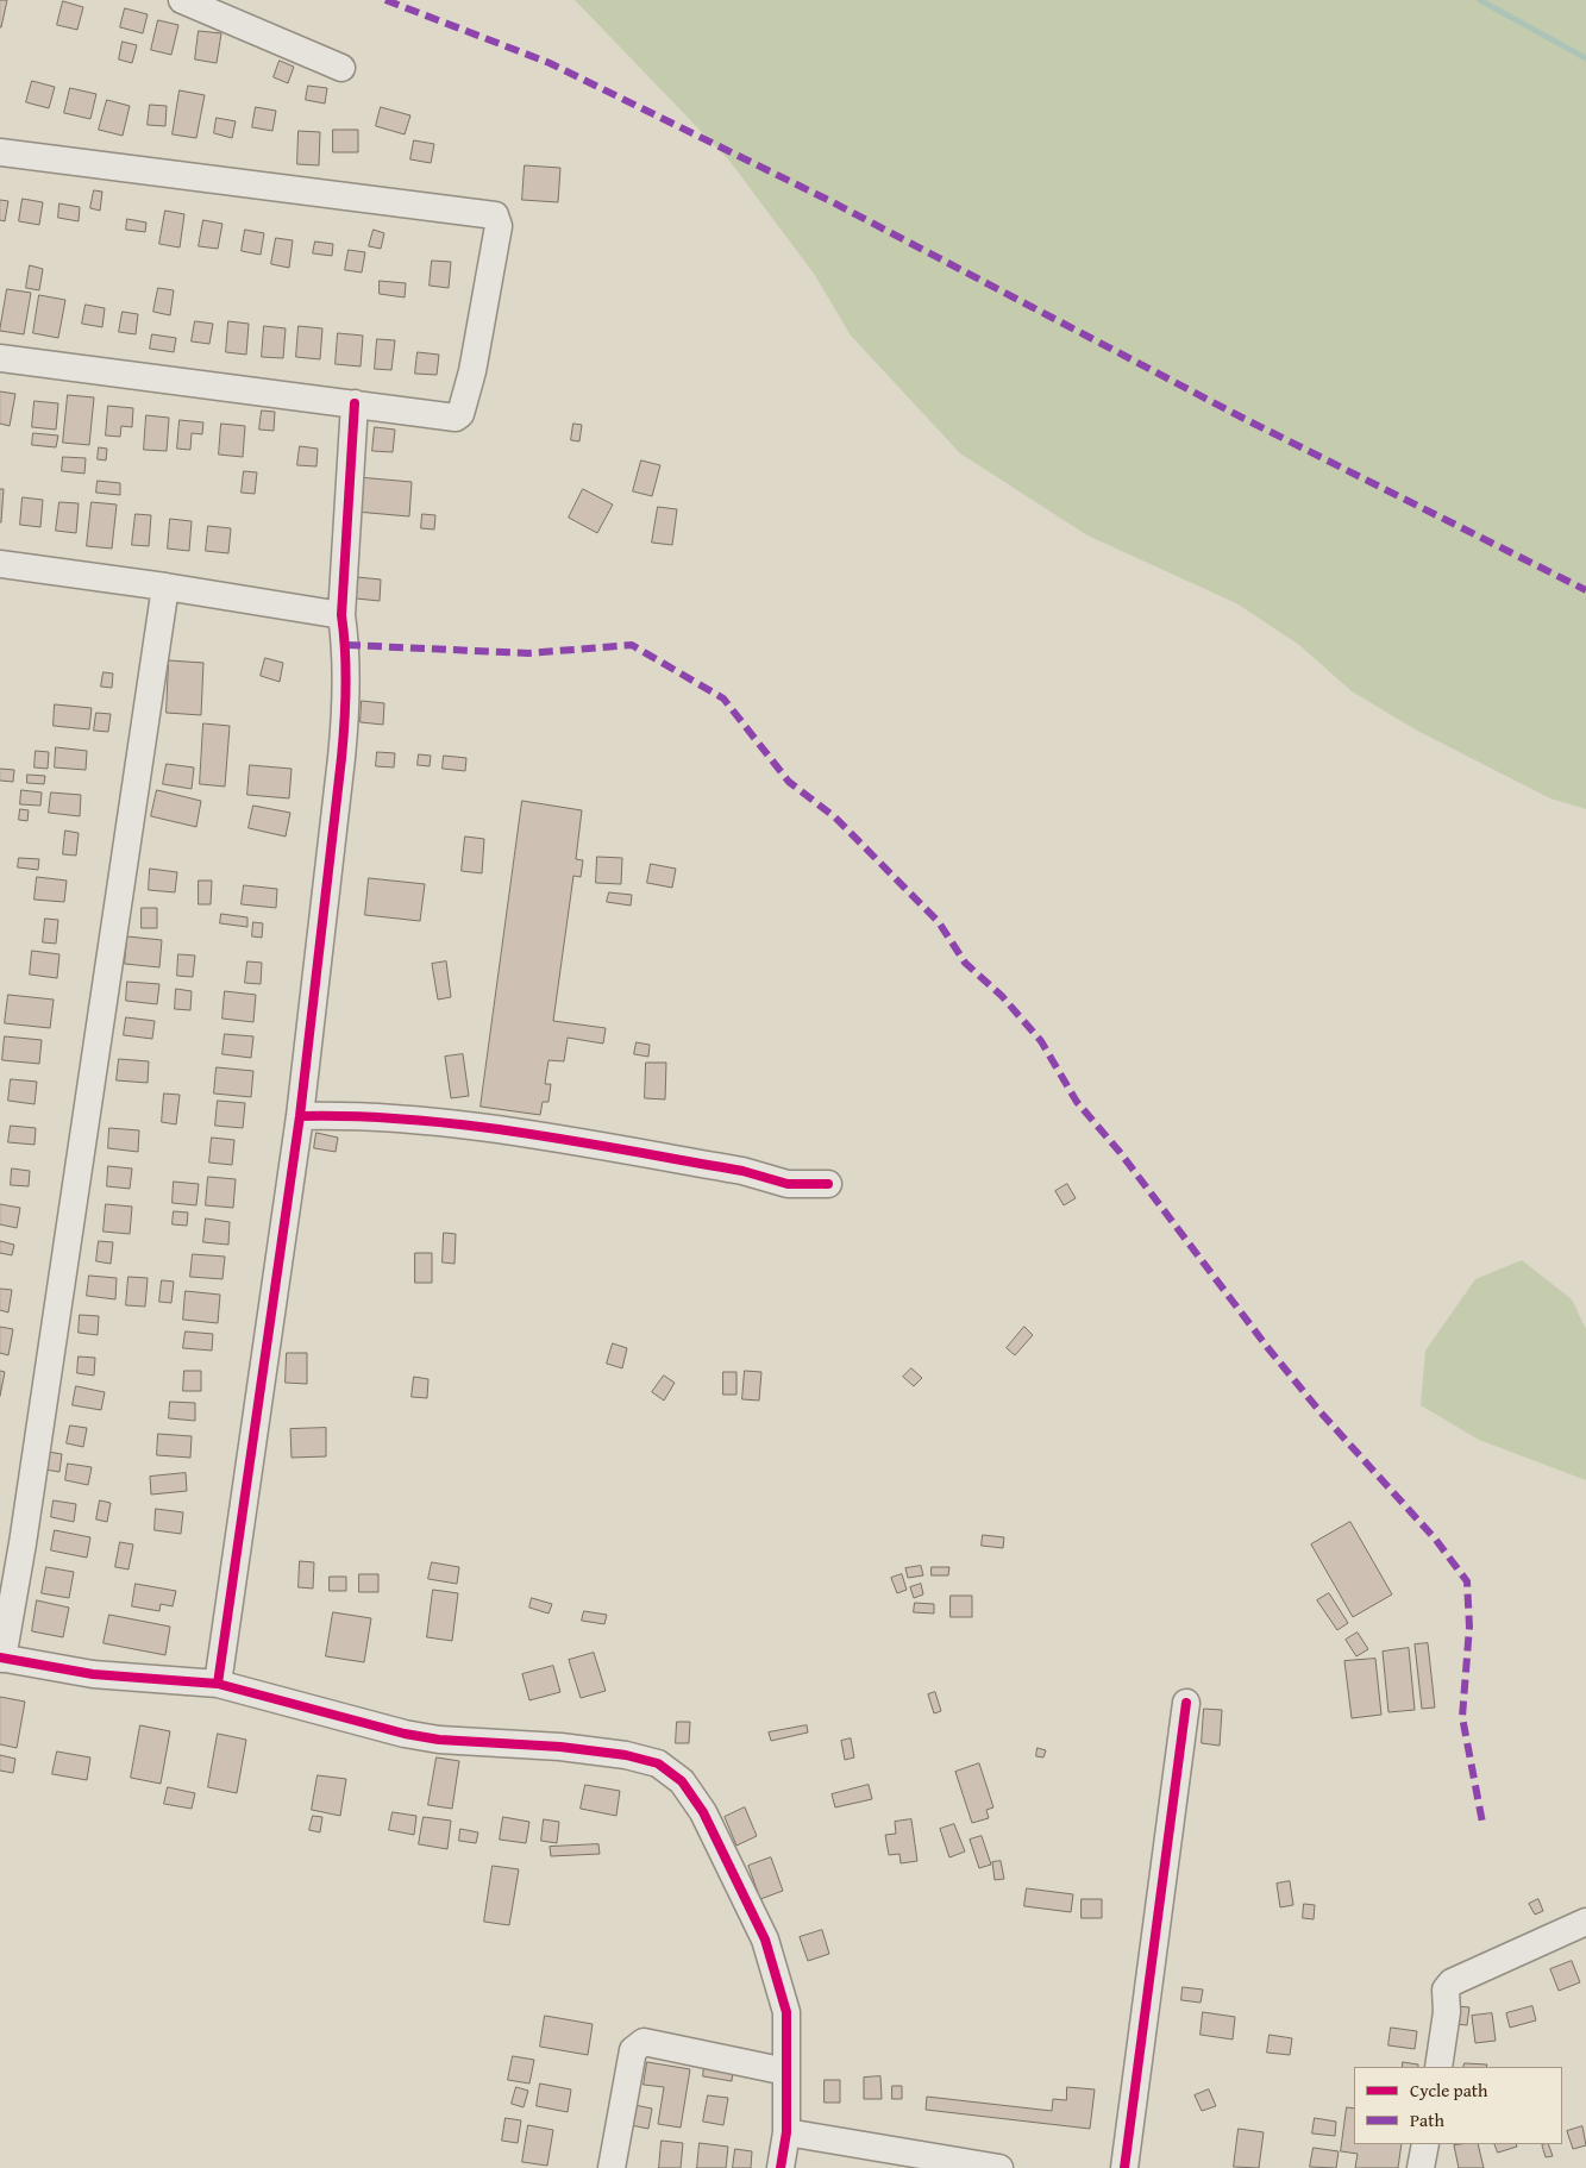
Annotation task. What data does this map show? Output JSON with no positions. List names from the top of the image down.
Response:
{
  "legend": ["Cycle path", "Path"]
}
